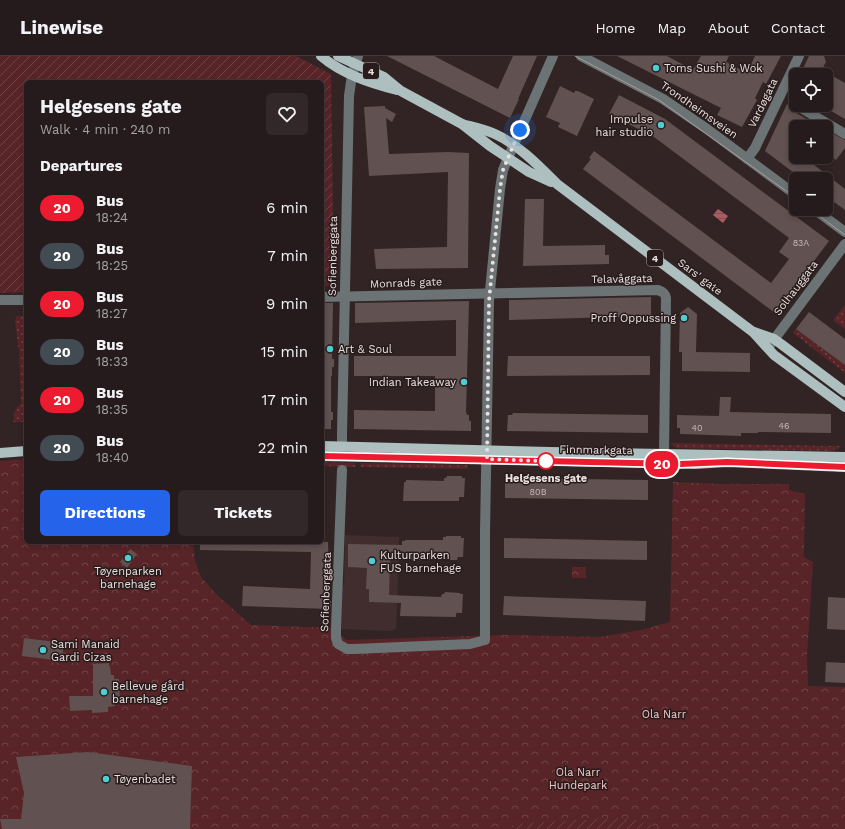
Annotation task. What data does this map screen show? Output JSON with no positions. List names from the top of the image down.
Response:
{
  "streets": {
    "main road": ["4", "Sars' gate", "Finnmarkgata"],
    "street": [
      "Vardøgata",
      "Trondheimsveien",
      "Sofienberggata",
      "Telavåggata",
      "Monrads gate",
      "Solhauggata"
    ]
  },
  "crossings": [
    ["Vardøgata", "Trondheimsveien"],
    ["Sofienberggata", "Sars' gate"],
    ["Sofienberggata", "Monrads gate"],
    ["Sofienberggata", "Finnmarkgata"],
    ["Sars' gate", "Solhauggata"],
    ["Telavåggata", "Monrads gate"],
    ["Telavåggata", "Finnmarkgata"]
  ],
  "parks": ["Ola Narr", "Ola Narr Hundepark"],
  "places": [
    "Toms Sushi & Wok",
    "Impulse hair studio",
    "Proff Oppussing",
    "Art & Soul",
    "Indian Takeaway",
    "Helgesens gate",
    "Tøyenparken barnehage",
    "Kulturparken FUS barnehage",
    "Sami Manaid Gardi Cizas",
    "Bellevue gård barnehage",
    "Tøyenbadet"
  ],
  "lines": ["bus line 20"],
  "house_numbers": [
    "83A",
    "46",
    "40",
    "80B"
  ],
  "page": {
    "header": "Linewise",
    "nav": [
      "Home",
      "Map",
      "About",
      "Contact"
    ],
    "on_map": "20",
    "map_buttons": ["+", "−"],
    "heading": [
      ["Helgesens gate", "Walk · 4 min · 240 m"],
      "Departures"
    ],
    "list": [
      {
        "mark": "20",
        "name": "Bus",
        "note": "18:24",
        "value": "6 min"
      },
      {
        "mark": "20",
        "name": "Bus",
        "note": "18:25",
        "value": "7 min"
      },
      {
        "mark": "20",
        "name": "Bus",
        "note": "18:27",
        "value": "9 min"
      },
      {
        "mark": "20",
        "name": "Bus",
        "note": "18:33",
        "value": "15 min"
      },
      {
        "mark": "20",
        "name": "Bus",
        "note": "18:35",
        "value": "17 min"
      },
      {
        "mark": "20",
        "name": "Bus",
        "note": "18:40",
        "value": "22 min"
      }
    ],
    "buttons": ["Directions", "Tickets"]
  }
}
